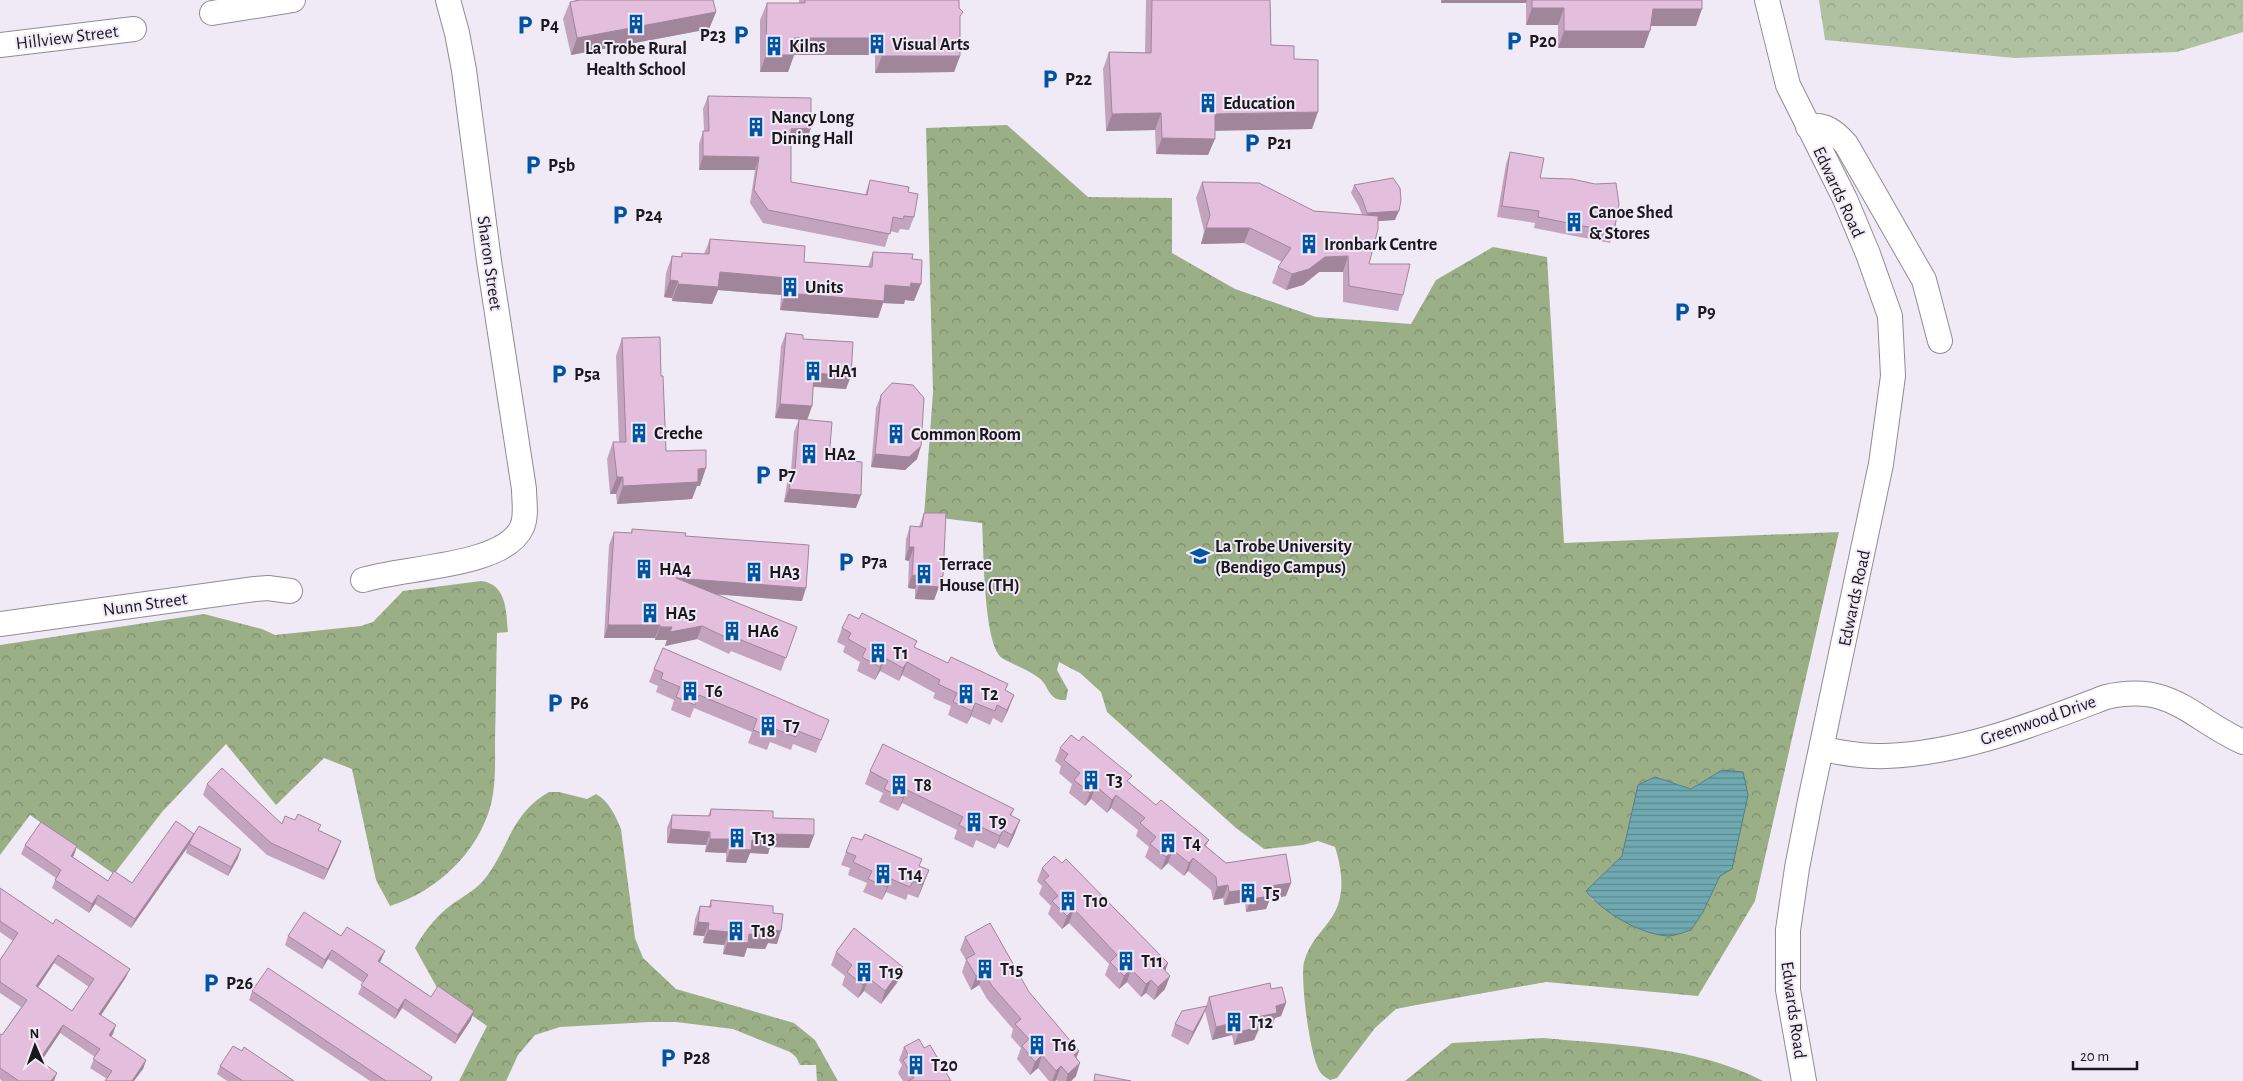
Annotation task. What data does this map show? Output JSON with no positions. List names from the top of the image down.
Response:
{
  "streets": {
    "street": [
      "Hillview Street",
      "Edwards Road",
      "Sharon Street",
      "Nunn Street",
      "Greenwood Drive"
    ]
  },
  "crossings": [
    ["Edwards Road", "Greenwood Drive"]
  ],
  "places": {
    "building": [
      "La Trobe Rural Health School",
      "Visual Arts",
      "Kilns",
      "Education",
      "Nancy Long Dining Hall",
      "Canoe Shed & Stores",
      "Ironbark Centre",
      "Units",
      "HA1",
      "Creche",
      "Common Room",
      "HA2",
      "HA4",
      "HA3",
      "Terrace House (TH)",
      "HA5",
      "HA6",
      "T1",
      "T6",
      "T2",
      "T7",
      "T3",
      "T8",
      "T9",
      "T13",
      "T4",
      "T14",
      "T5",
      "T10",
      "T18",
      "T11",
      "T15",
      "T19",
      "T12",
      "T16",
      "T20"
    ],
    "parking": [
      "P4",
      "P23",
      "P20",
      "P22",
      "P21",
      "P5b",
      "P24",
      "P9",
      "P5a",
      "P7",
      "P7a",
      "P6",
      "P26",
      "P28"
    ],
    "school or university": ["La Trobe University (Bendigo Campus)"]
  },
  "scale_bar": "20 m",
  "north": "top"
}
